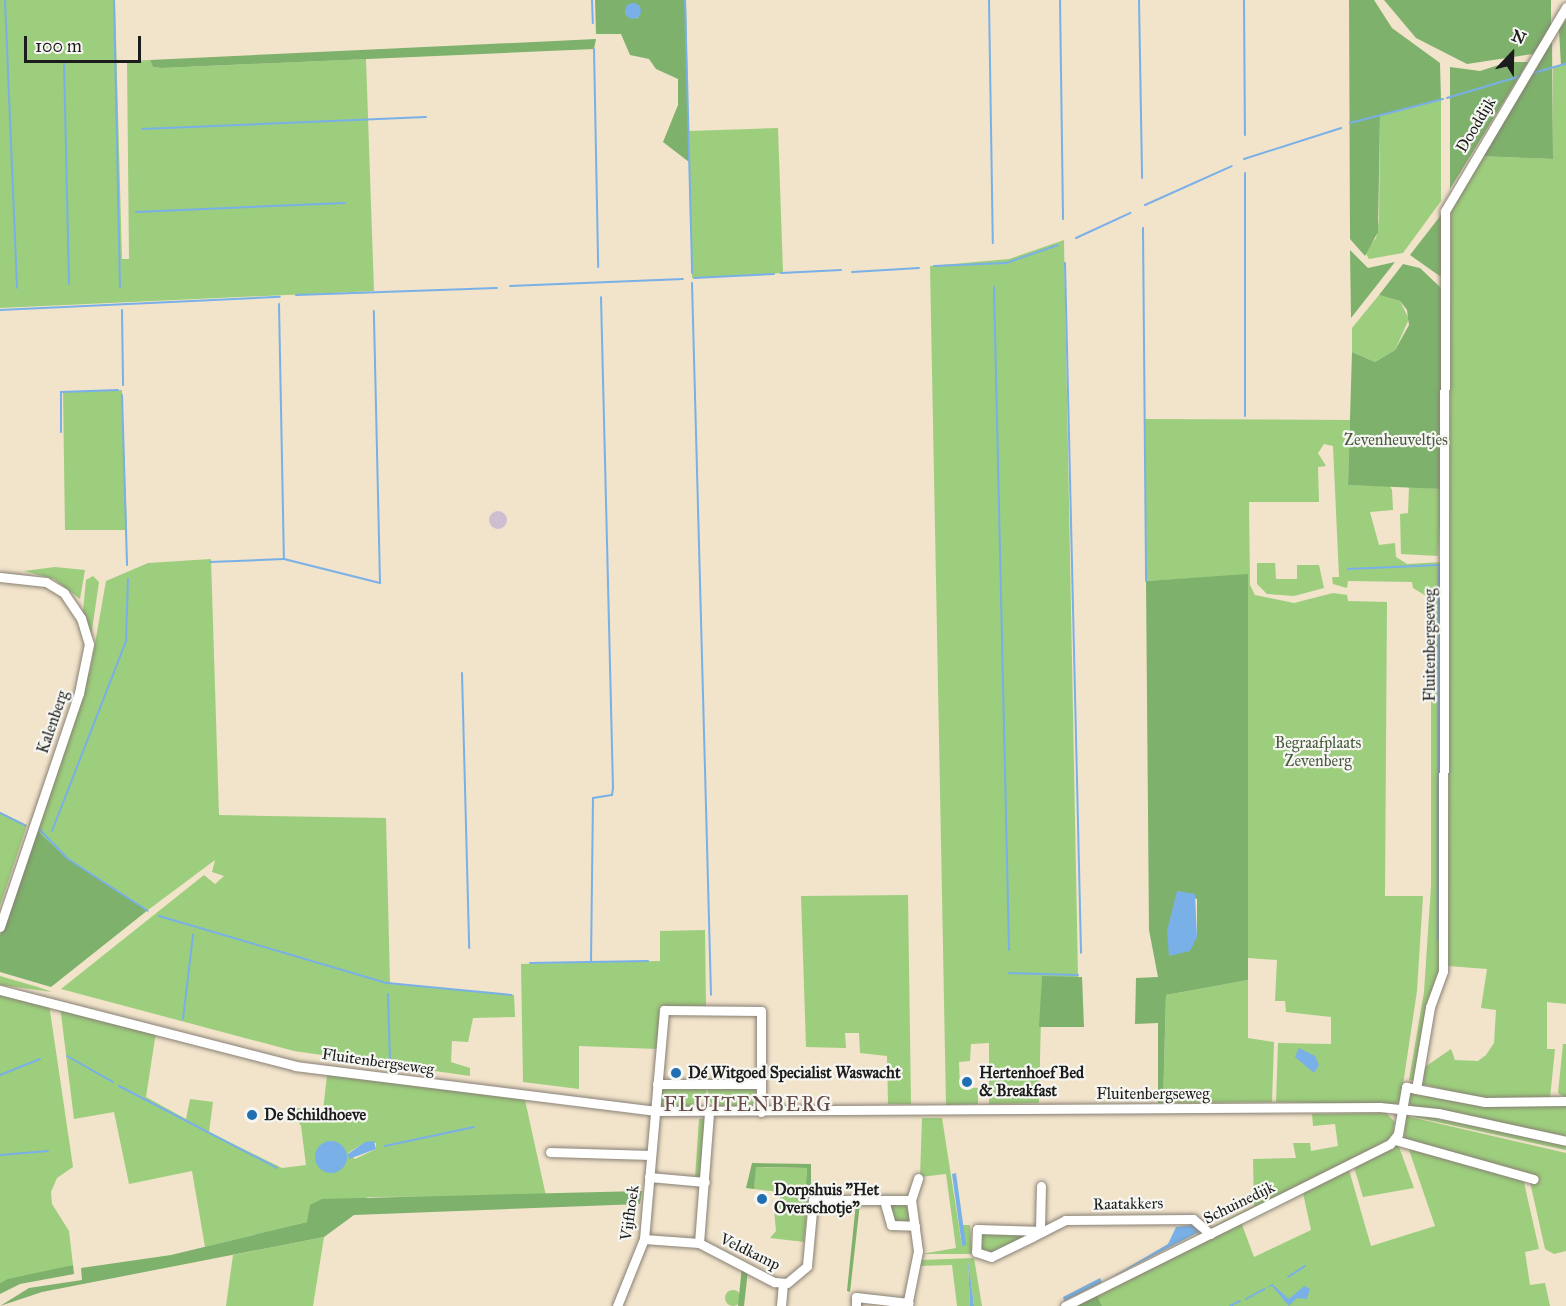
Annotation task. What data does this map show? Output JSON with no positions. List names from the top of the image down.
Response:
{
  "streets": {
    "street": [
      "Dooddijk",
      "Fluitenbergseweg",
      "Kalenberg",
      "Schuinedijk",
      "Raatakkers",
      "Vijfhoek",
      "Veldkamp"
    ]
  },
  "crossings": [
    ["Dooddijk", "Fluitenbergseweg"],
    ["Fluitenbergseweg", "Vijfhoek"],
    ["Schuinedijk", "Raatakkers"],
    ["Vijfhoek", "Veldkamp"]
  ],
  "districts": ["FLUITENBERG"],
  "parks": ["Zevenheuveltjes", "Begraafplaats Zevenberg"],
  "places": [
    "Dé Witgoed Specialist Waswacht",
    "Hertenhoef Bed & Breakfast",
    "De Schildhoeve",
    "Dorpshuis \"Het Overschotje\""
  ],
  "scale_bar": "100 m",
  "north": "top"
}
